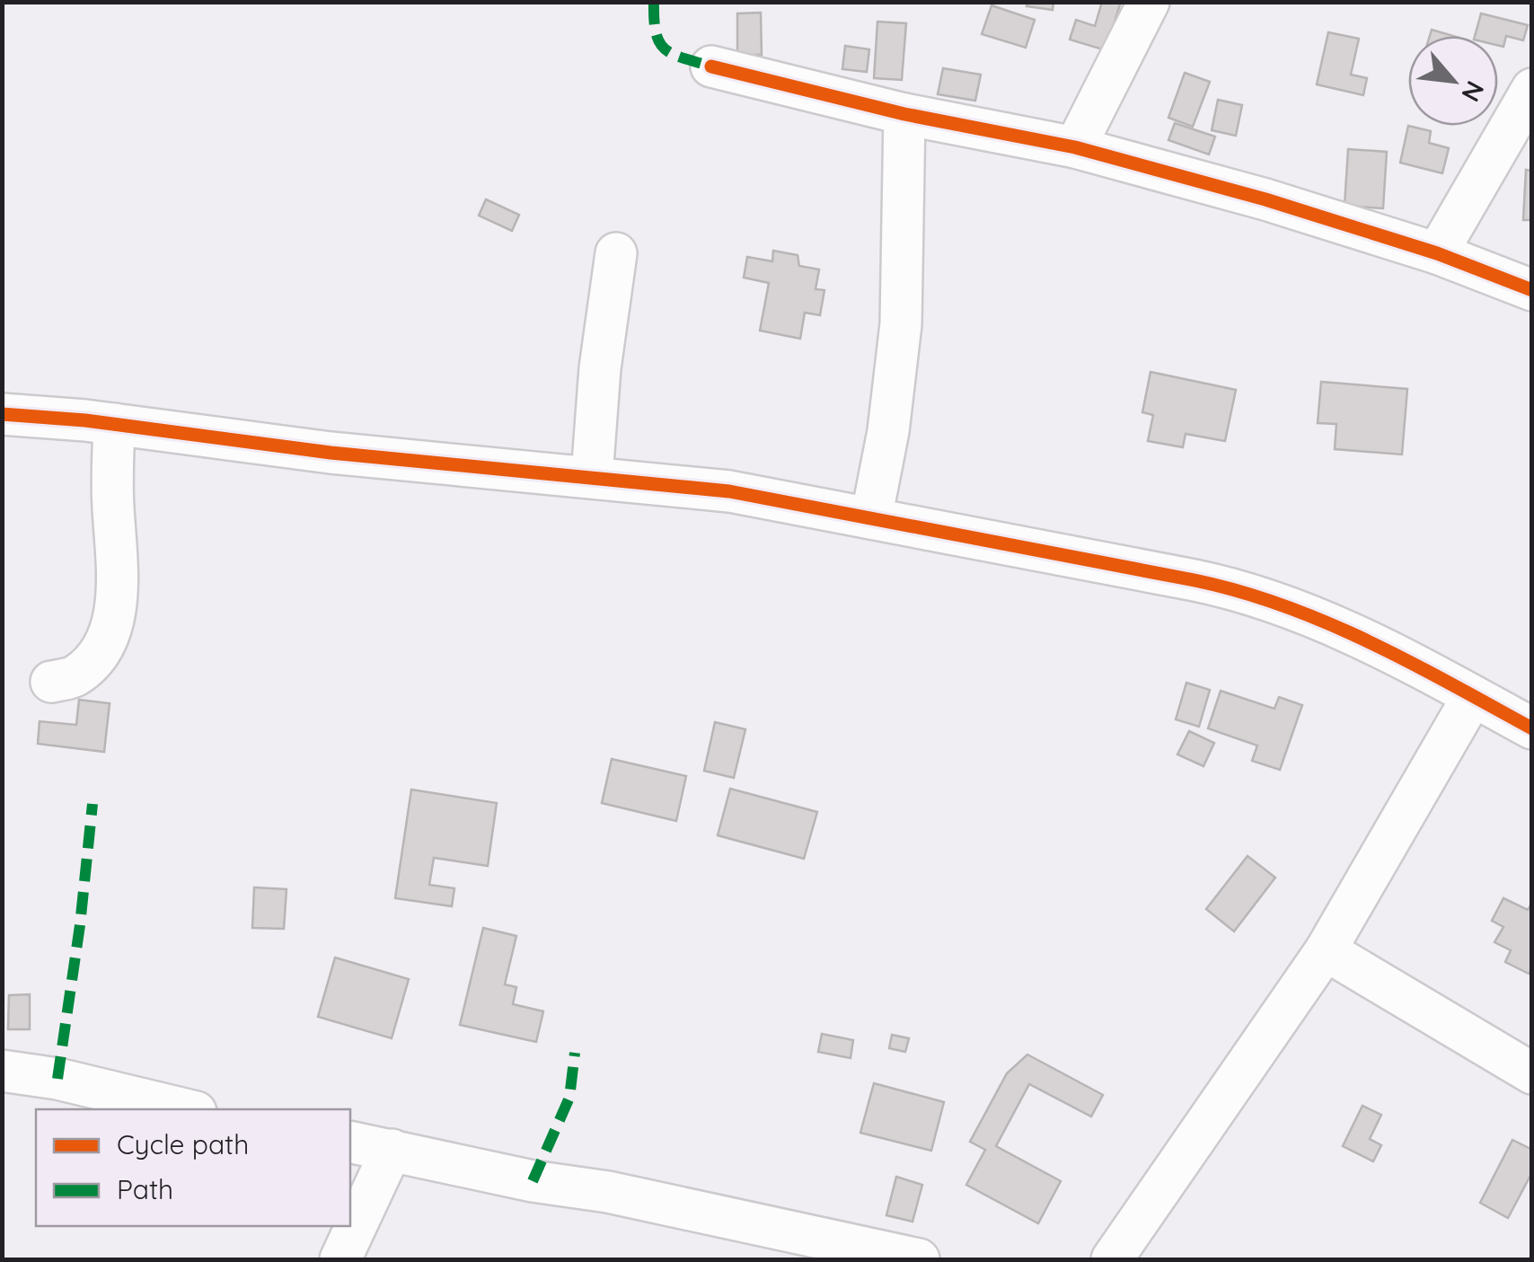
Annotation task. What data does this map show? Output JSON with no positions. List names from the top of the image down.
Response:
{
  "legend": ["Cycle path", "Path"],
  "north": "bottom right"
}
